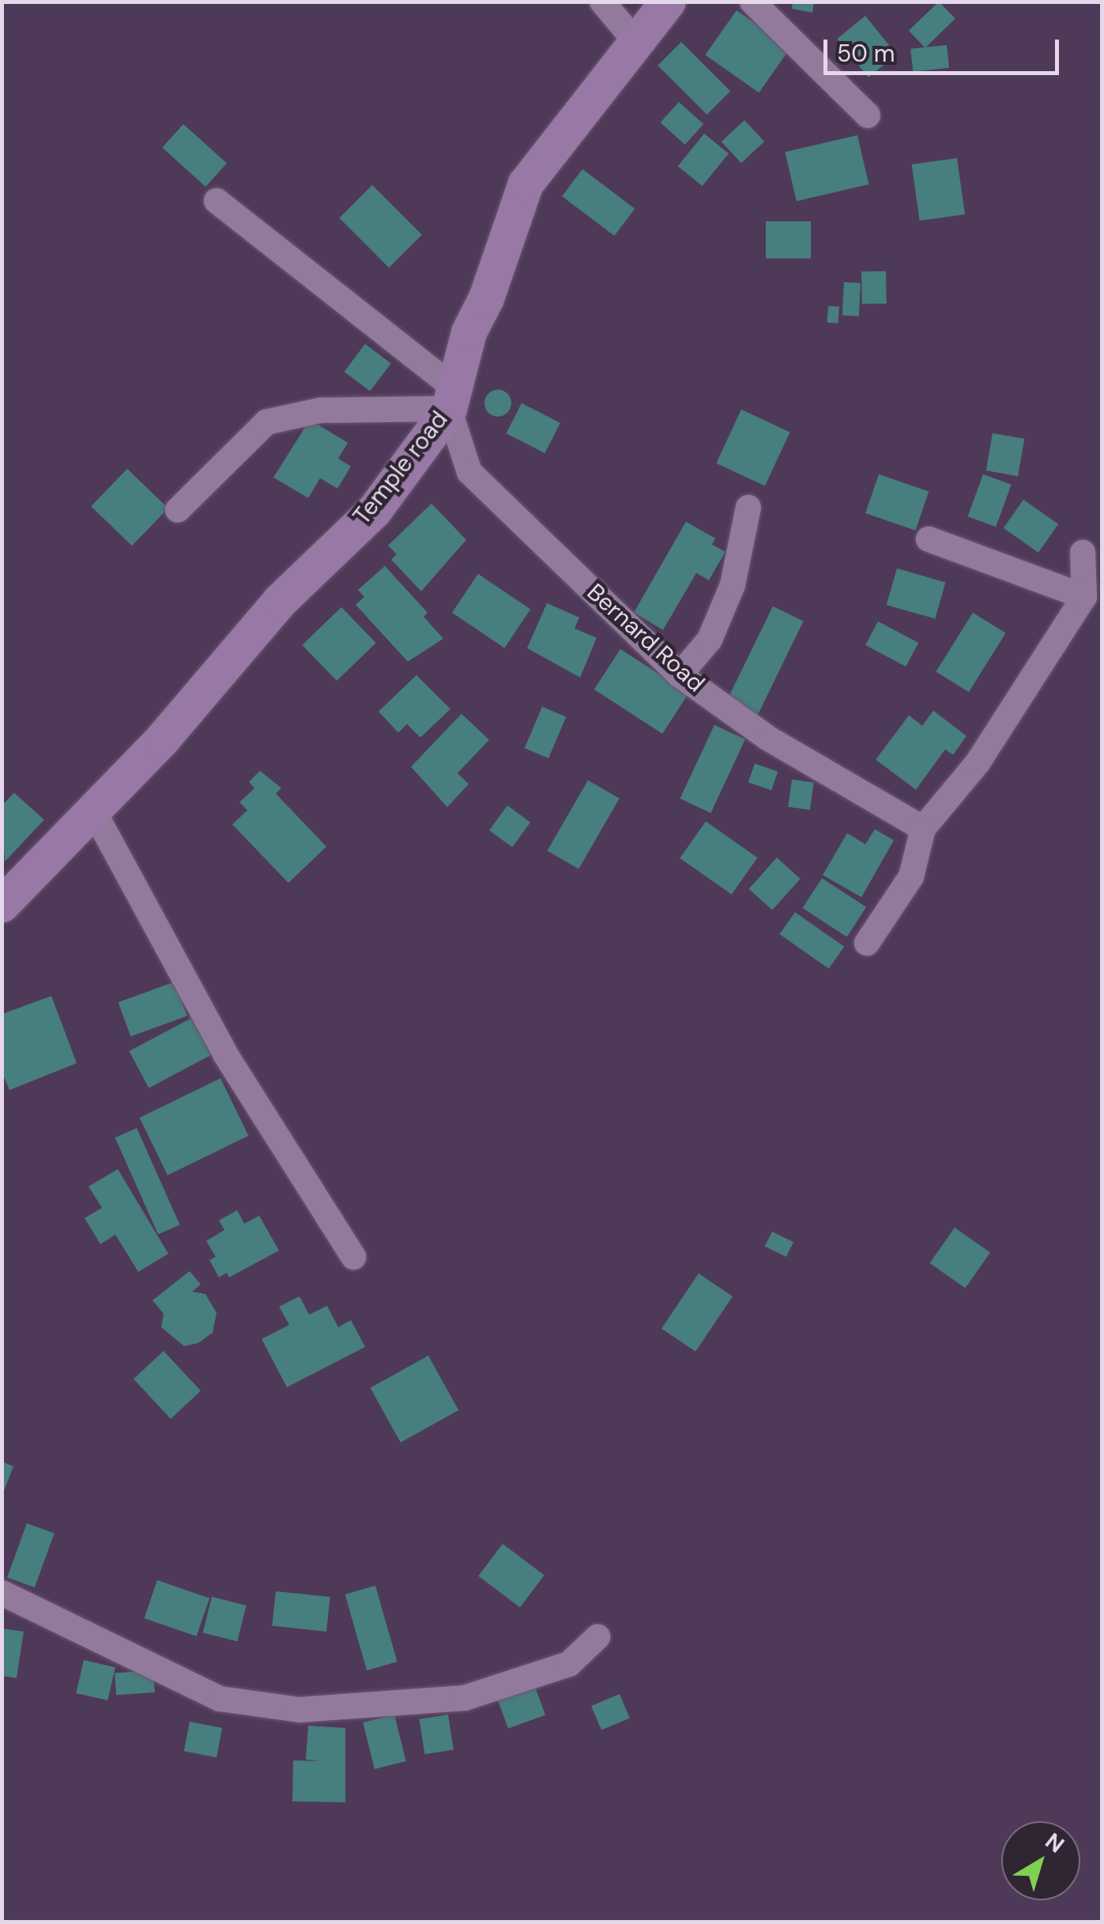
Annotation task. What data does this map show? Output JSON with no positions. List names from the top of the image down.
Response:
{
  "streets": {
    "street": ["Temple road", "Bernard Road"]
  },
  "crossings": [
    ["Temple road", "Bernard Road"]
  ],
  "scale_bar": "50 m",
  "north": "top right"
}
